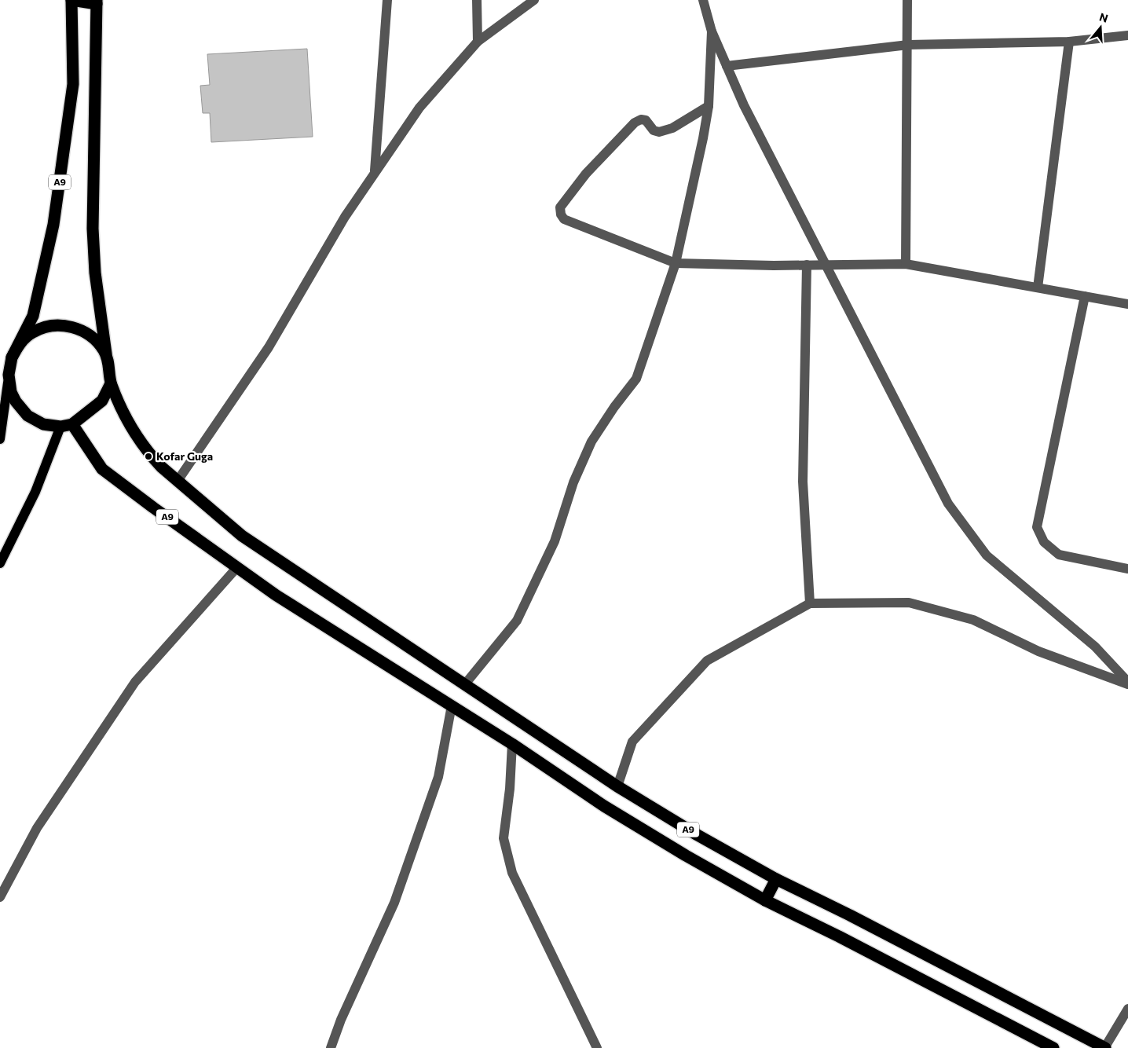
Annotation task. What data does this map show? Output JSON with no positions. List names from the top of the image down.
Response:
{
  "streets": {
    "highway": ["A9"]
  },
  "places": ["Kofar Guga"],
  "north": "top"
}
